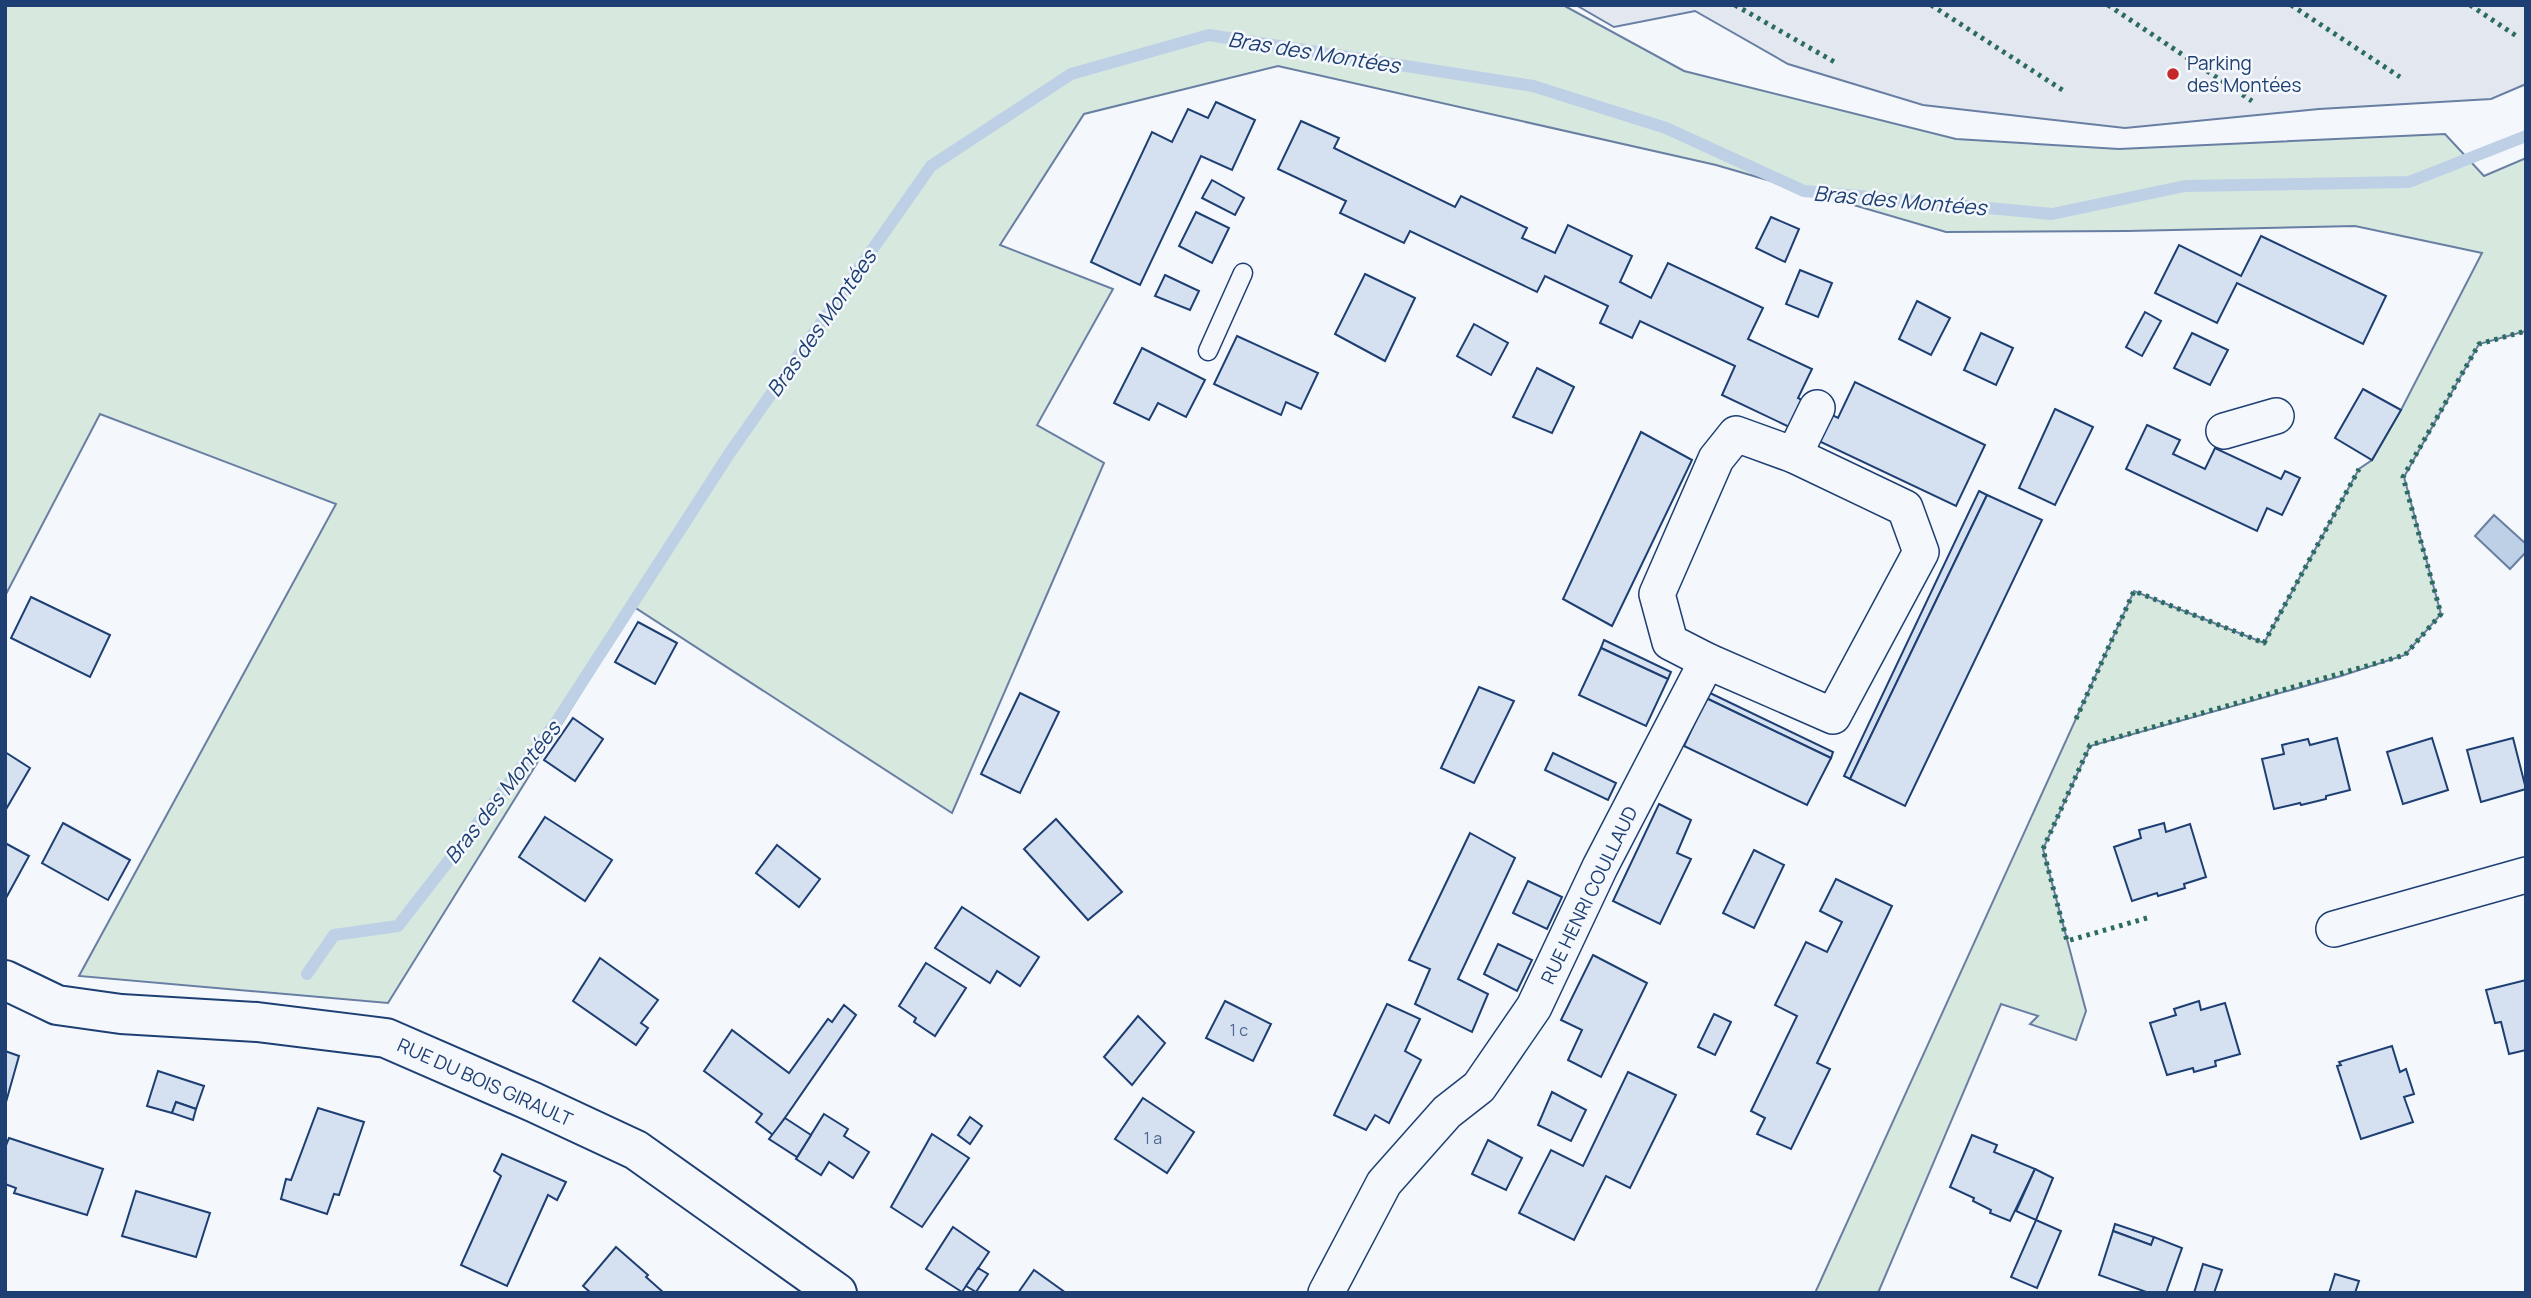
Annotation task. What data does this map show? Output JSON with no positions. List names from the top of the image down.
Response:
{
  "streets": {
    "street": ["RUE HENRI COULLAUD", "RUE DU BOIS GIRAULT"]
  },
  "water": ["Bras des Montées"],
  "places": ["Parking des Montées"],
  "house_numbers": ["1 c", "1 a"]
}
